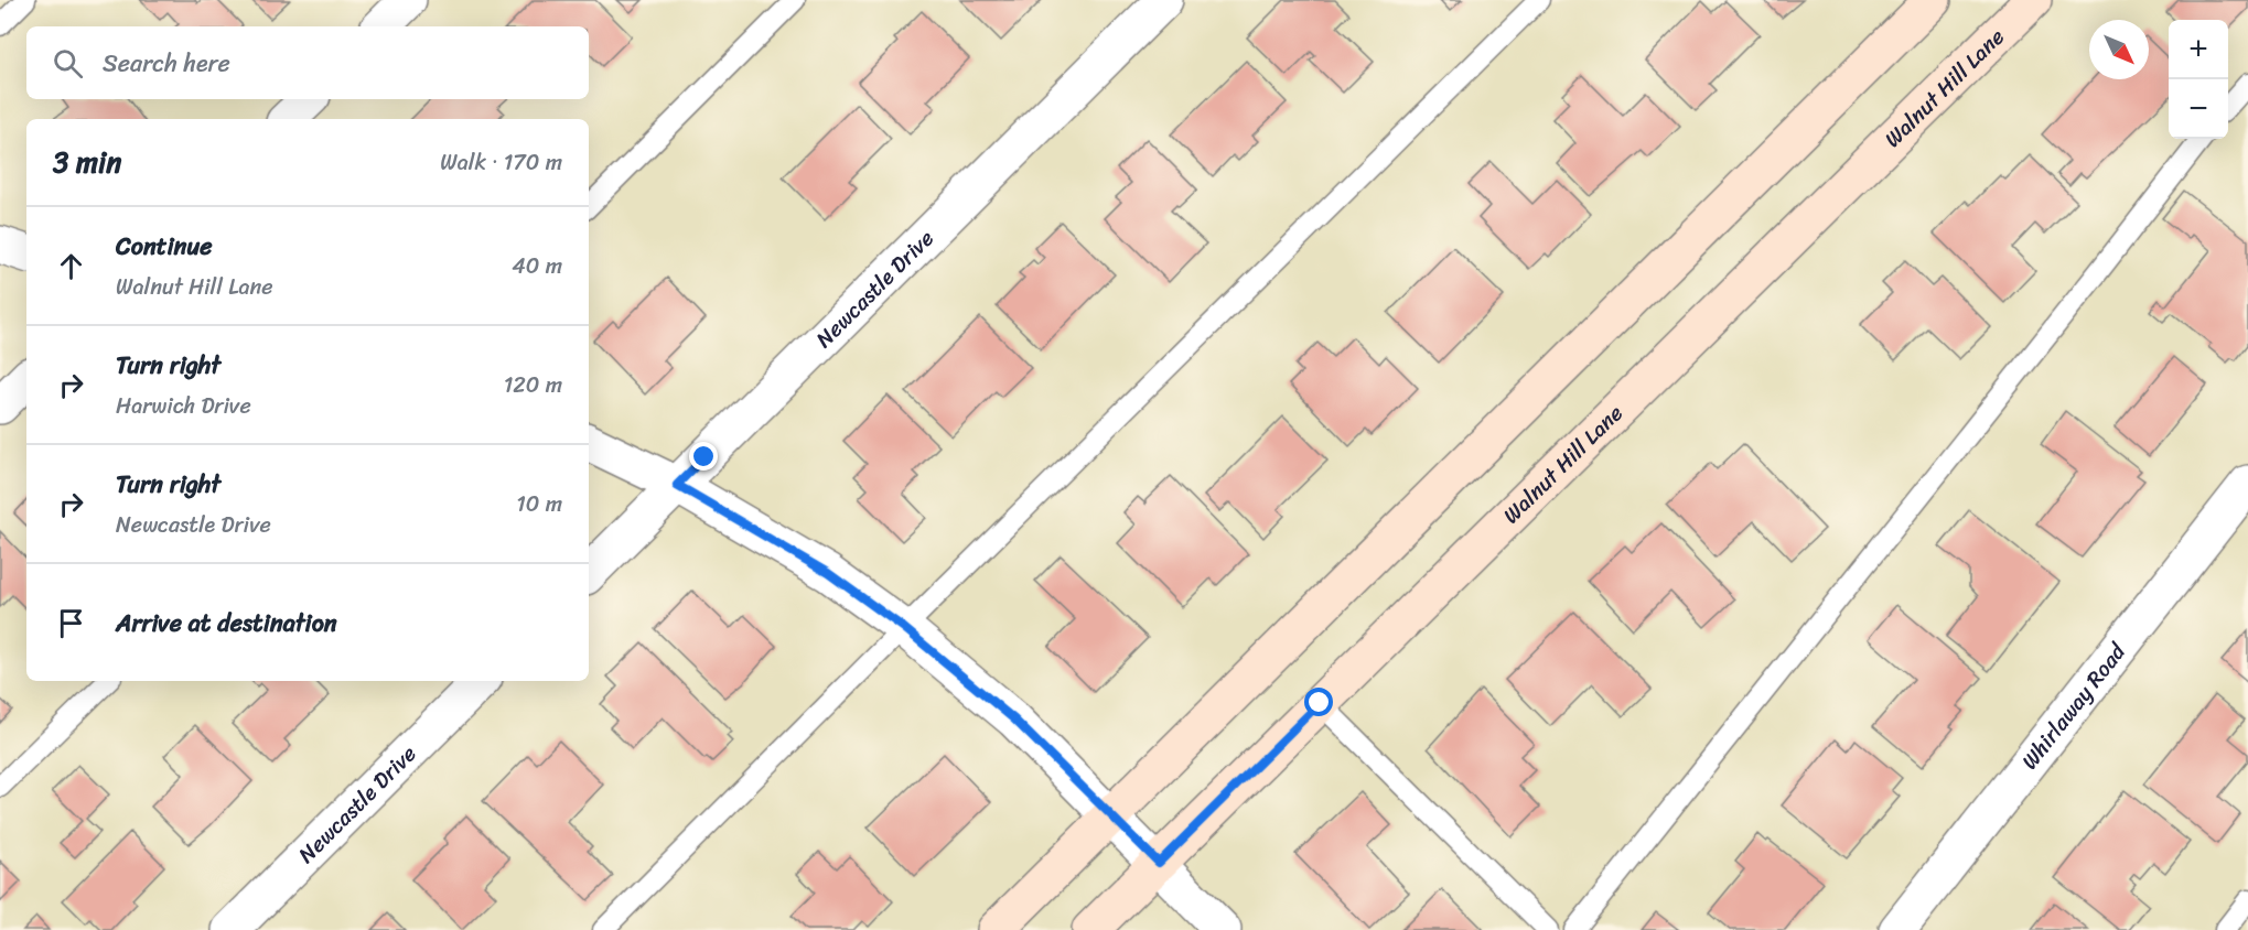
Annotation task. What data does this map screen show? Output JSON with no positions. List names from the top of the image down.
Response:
{
  "streets": {
    "main road": ["Walnut Hill Lane"],
    "street": ["Newcastle Drive", "Whirlaway Road"]
  },
  "north": "bottom right",
  "page": {
    "map_buttons": ["+", "−"],
    "search": "Search here",
    "heading": ["3 min", "Walk · 170 m"],
    "list": [
      ["Continue", "Walnut Hill Lane", "40 m"],
      ["Turn right", "Harwich Drive", "120 m"],
      ["Turn right", "Newcastle Drive", "10 m"],
      "Arrive at destination"
    ]
  }
}
